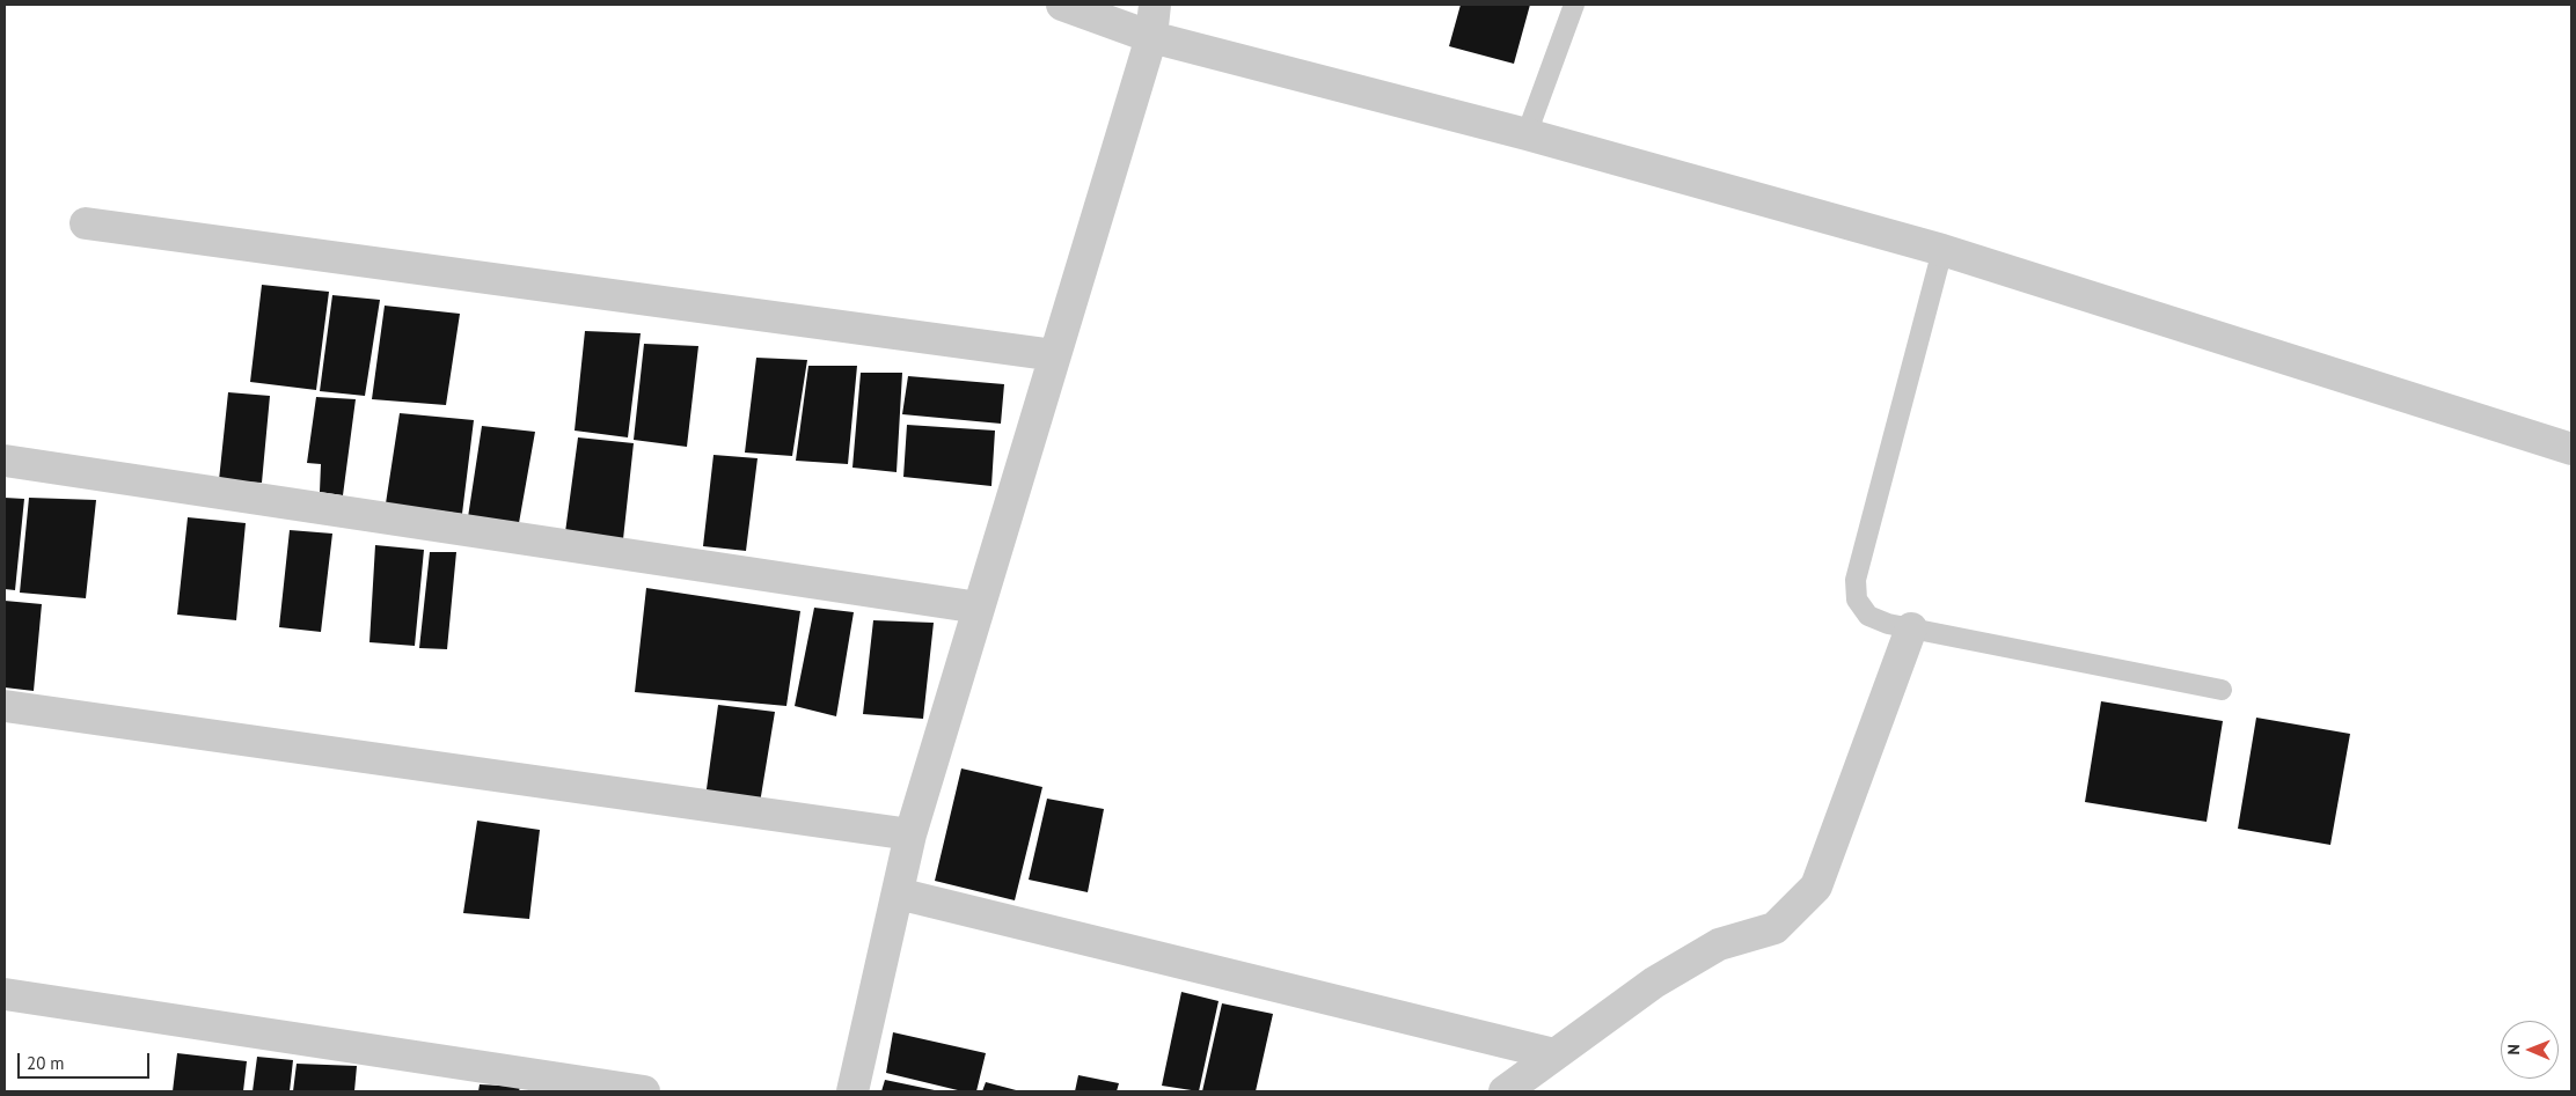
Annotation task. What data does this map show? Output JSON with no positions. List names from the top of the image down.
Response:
{
  "scale_bar": "20 m",
  "north": "left"
}
